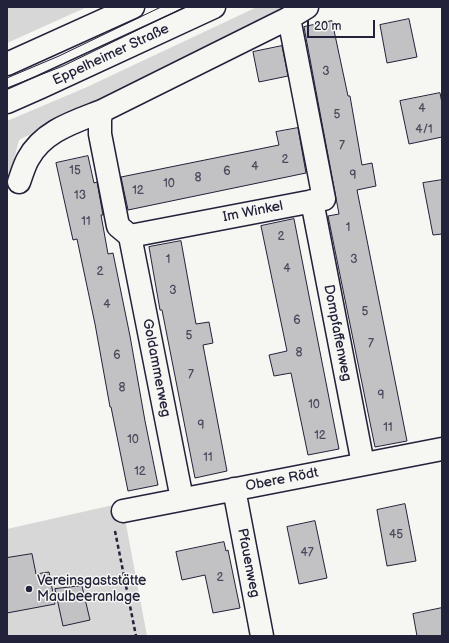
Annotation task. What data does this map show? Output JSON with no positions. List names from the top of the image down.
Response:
{
  "streets": {
    "street": [
      "Eppelheimer Straße",
      "Im Winkel",
      "Dompfaffenweg",
      "Goldammerweg",
      "Obere Rödt",
      "Pfauenweg"
    ]
  },
  "crossings": [
    ["Im Winkel", "Dompfaffenweg"],
    ["Im Winkel", "Goldammerweg"],
    ["Dompfaffenweg", "Obere Rödt"],
    ["Goldammerweg", "Obere Rödt"],
    ["Obere Rödt", "Pfauenweg"]
  ],
  "places": ["Vereinsgaststätte Maulbeeranlage"],
  "house_numbers": [
    "3",
    "4",
    "5",
    "4/1",
    "7",
    "2",
    "4",
    "15",
    "6",
    "9",
    "8",
    "10",
    "12",
    "13",
    "11",
    "1",
    "2",
    "1",
    "3",
    "4",
    "2",
    "3",
    "4",
    "5",
    "6",
    "5",
    "7",
    "8",
    "6",
    "7",
    "8",
    "9",
    "10",
    "9",
    "11",
    "12",
    "10",
    "11",
    "12",
    "45",
    "47",
    "2"
  ],
  "scale_bar": "20 m"
}
